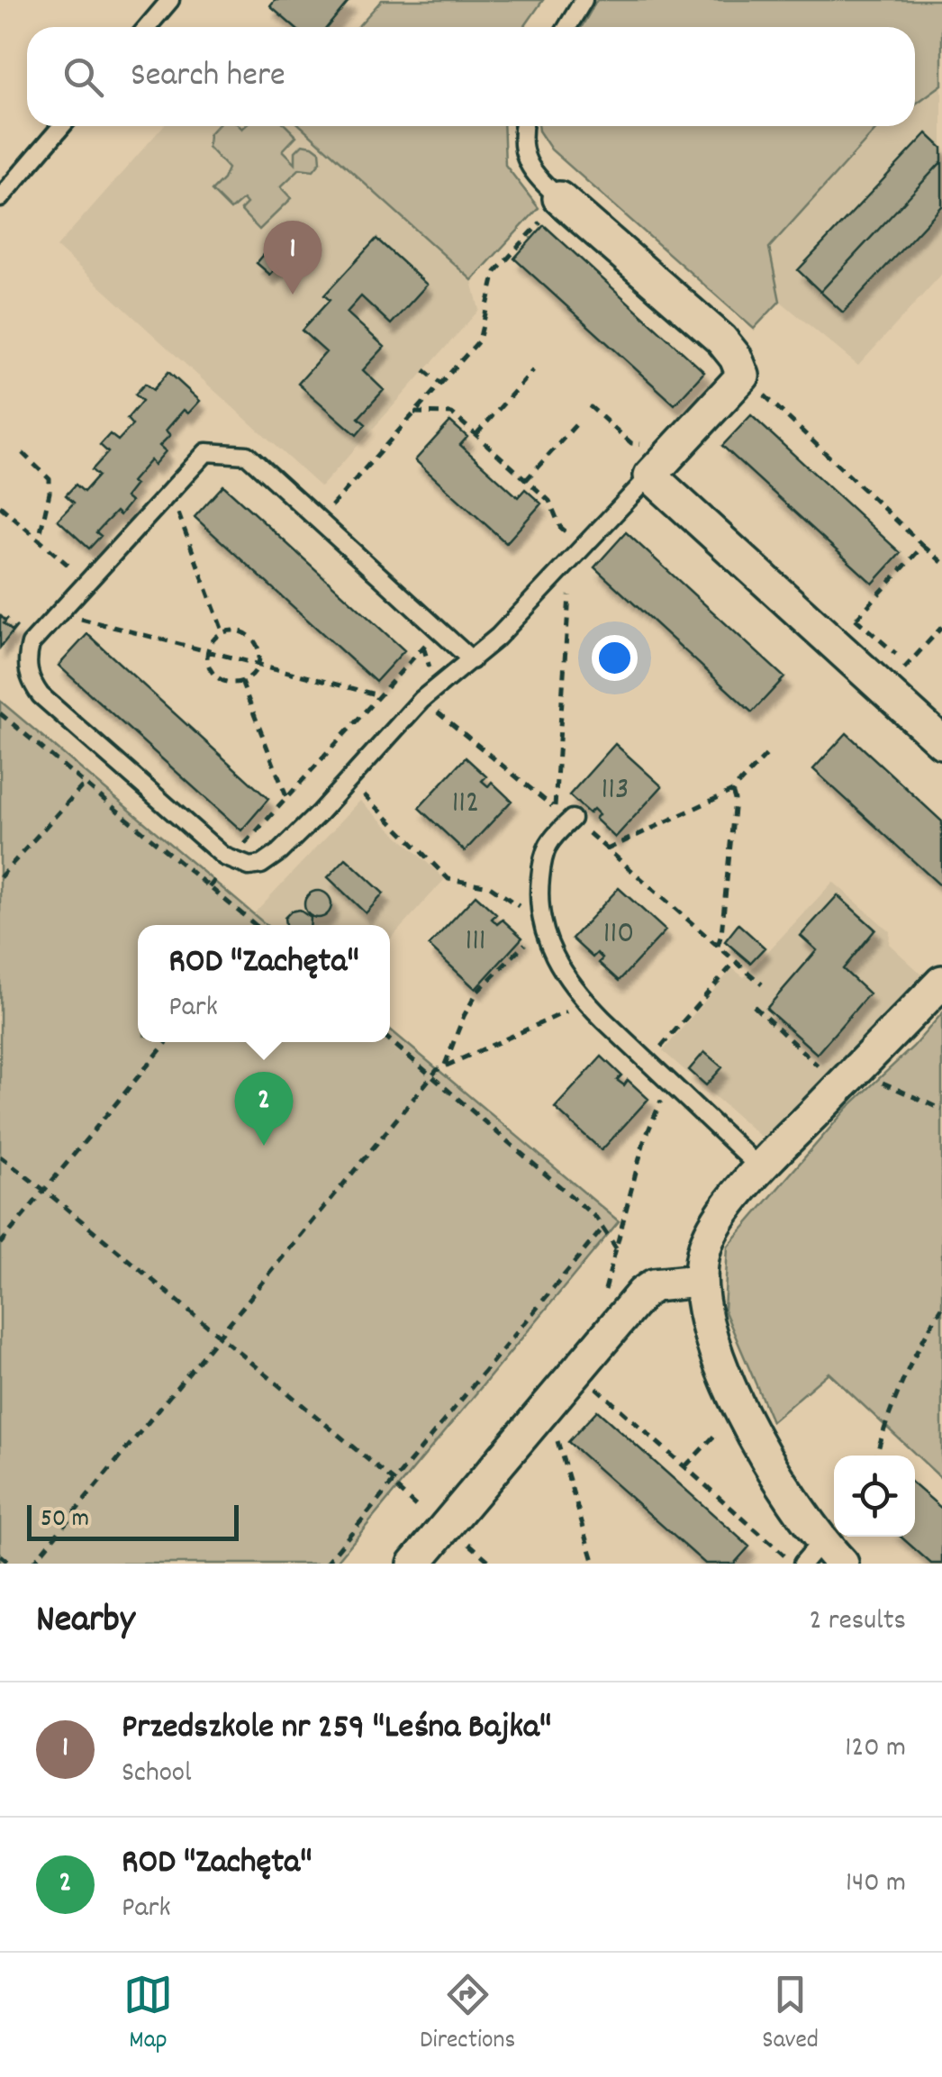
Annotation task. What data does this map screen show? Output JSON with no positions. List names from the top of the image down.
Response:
{
  "house_numbers": [
    "113",
    "112",
    "110",
    "111"
  ],
  "scale_bar": "50 m",
  "page": {
    "search": "Search here",
    "pins": ["1", "2"],
    "popup": ["ROD \"Zachęta\"", "Park"],
    "scale": "50 m",
    "heading": ["Nearby", "2 results"],
    "list": [
      {
        "mark": "1",
        "name": "Przedszkole nr 259 \"Leśna Bajka\"",
        "note": "School",
        "value": "120 m"
      },
      {
        "mark": "2",
        "name": "ROD \"Zachęta\"",
        "note": "Park",
        "value": "140 m"
      }
    ],
    "nav": ["Map", "Directions", "Saved"]
  }
}
